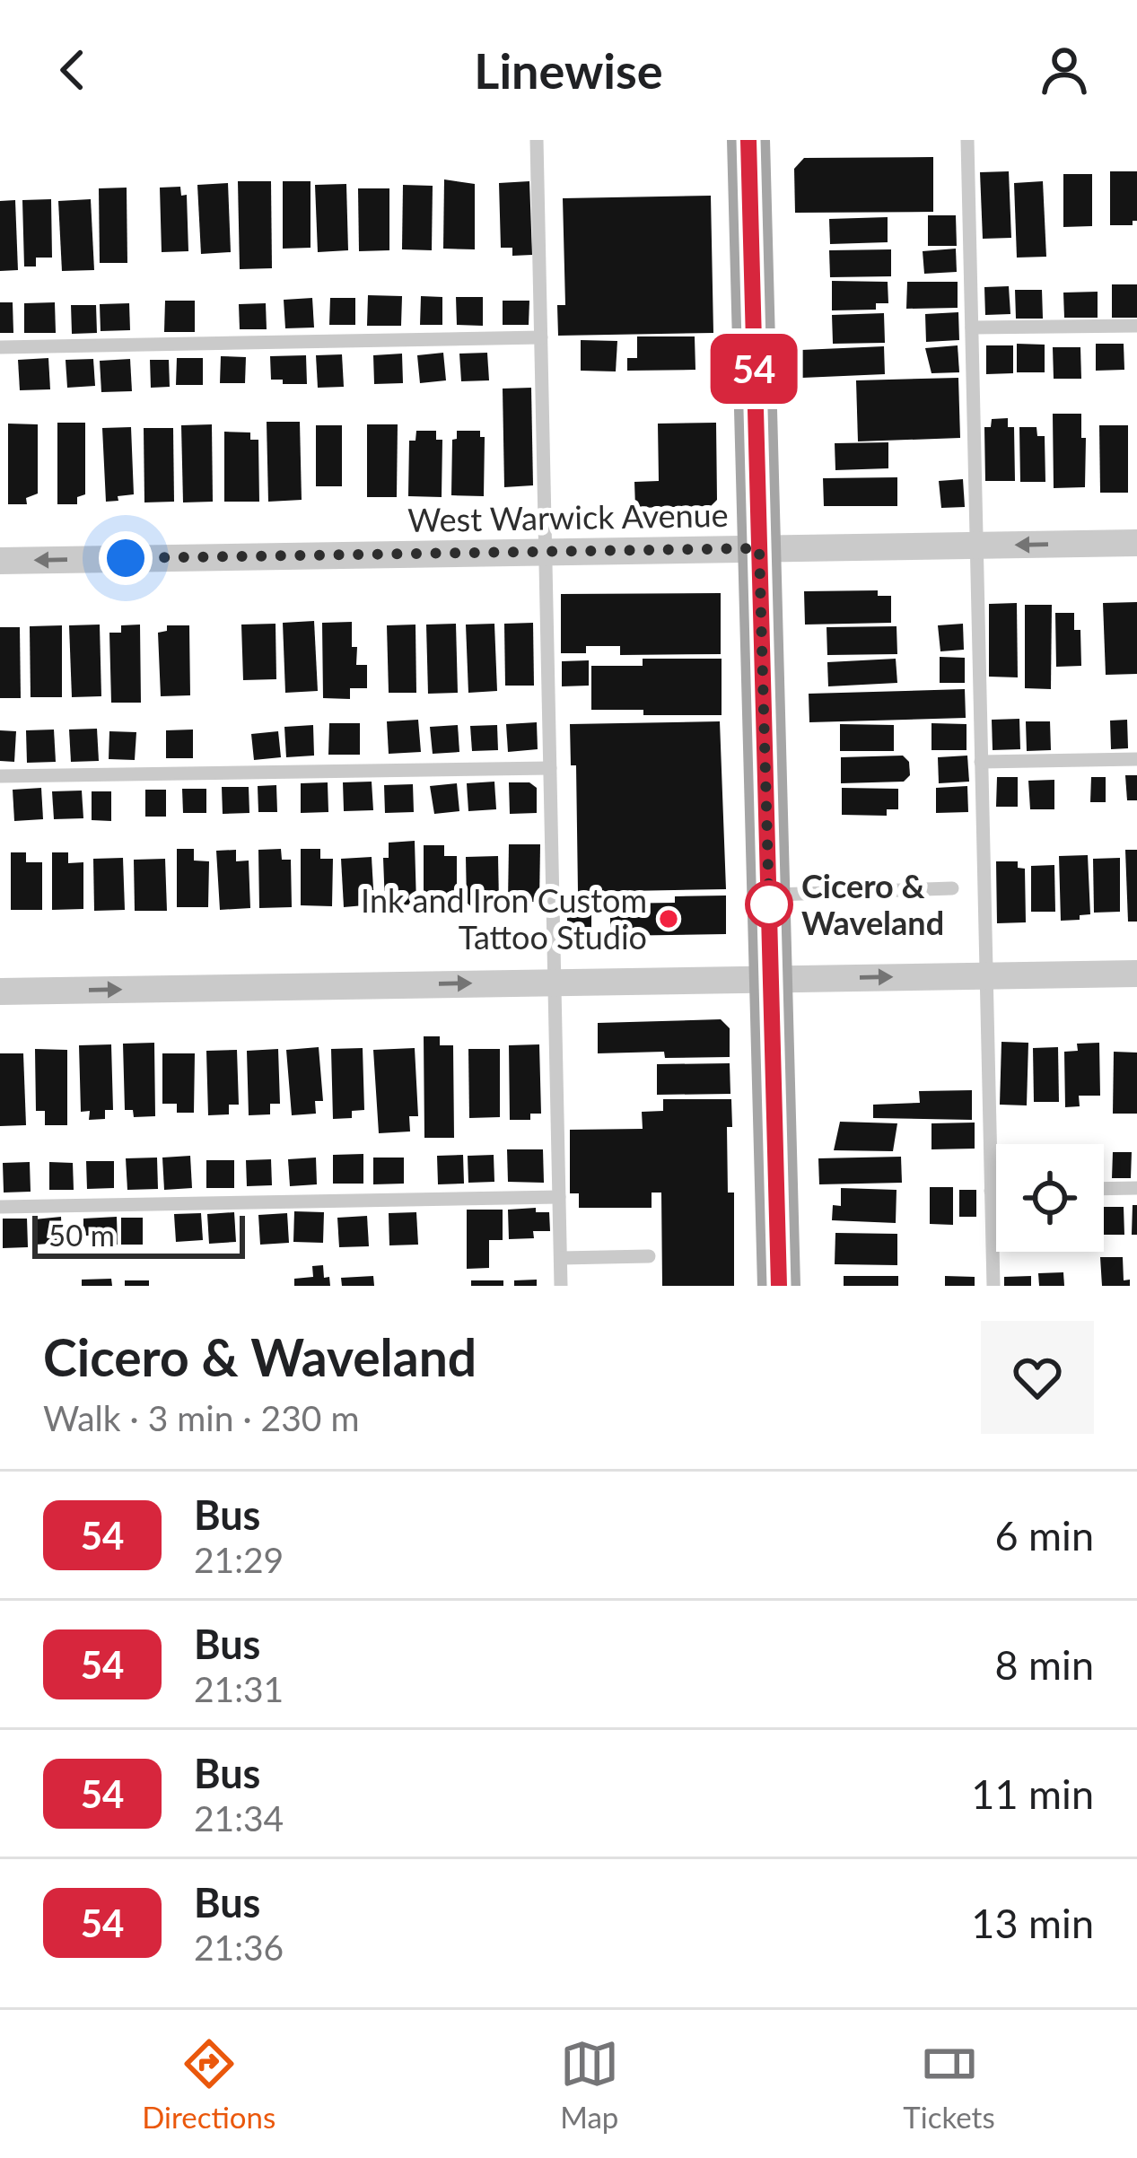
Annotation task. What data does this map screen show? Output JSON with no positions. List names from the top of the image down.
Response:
{
  "streets": {
    "street": ["West Warwick Avenue"]
  },
  "one_way": ["West Warwick Avenue"],
  "places": ["Cicero & Waveland", "Ink and Iron Custom Tattoo Studio"],
  "lines": ["bus line 54"],
  "scale_bar": "50 m",
  "page": {
    "header": "Linewise",
    "on_map": "54",
    "scale": "50 m",
    "heading": ["Cicero & Waveland", "Walk · 3 min · 230 m"],
    "list": [
      {
        "mark": "54",
        "name": "Bus",
        "note": "21:29",
        "value": "6 min"
      },
      {
        "mark": "54",
        "name": "Bus",
        "note": "21:31",
        "value": "8 min"
      },
      {
        "mark": "54",
        "name": "Bus",
        "note": "21:34",
        "value": "11 min"
      },
      {
        "mark": "54",
        "name": "Bus",
        "note": "21:36",
        "value": "13 min"
      }
    ],
    "tabs": ["Directions", "Map", "Tickets"]
  }
}
